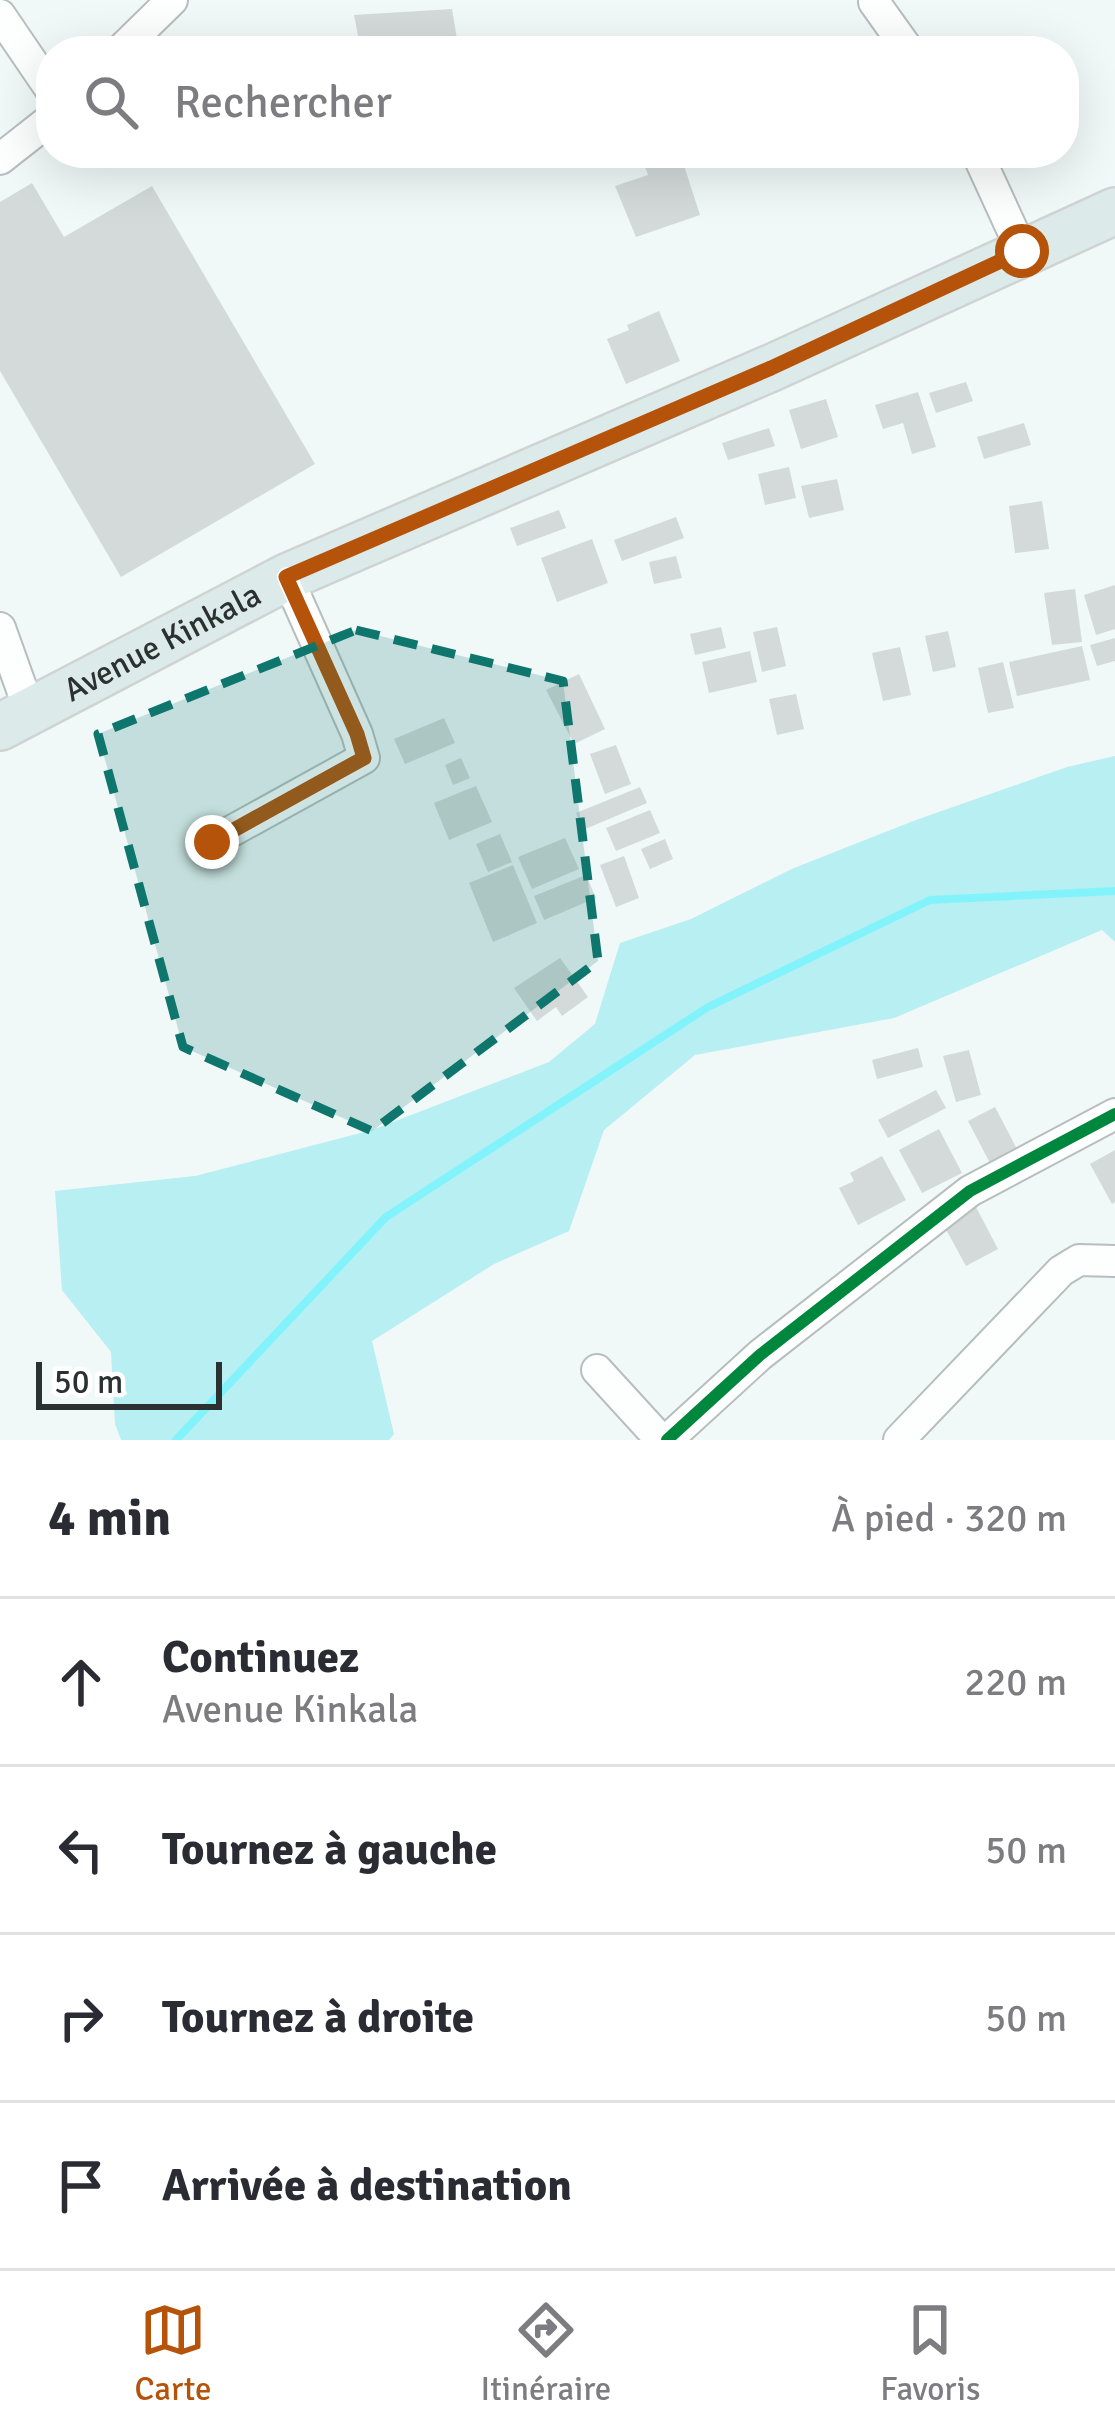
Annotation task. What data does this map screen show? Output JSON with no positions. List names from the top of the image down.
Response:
{
  "streets": {
    "main road": ["Avenue Kinkala"]
  },
  "scale_bar": "50 m",
  "page": {
    "search": "Rechercher",
    "scale": "50 m",
    "heading": ["4 min", "À pied · 320 m"],
    "list": [
      ["Continuez", "Avenue Kinkala", "220 m"],
      ["Tournez à gauche", "50 m"],
      ["Tournez à droite", "50 m"],
      "Arrivée à destination"
    ],
    "nav": ["Carte", "Itinéraire", "Favoris"]
  }
}
